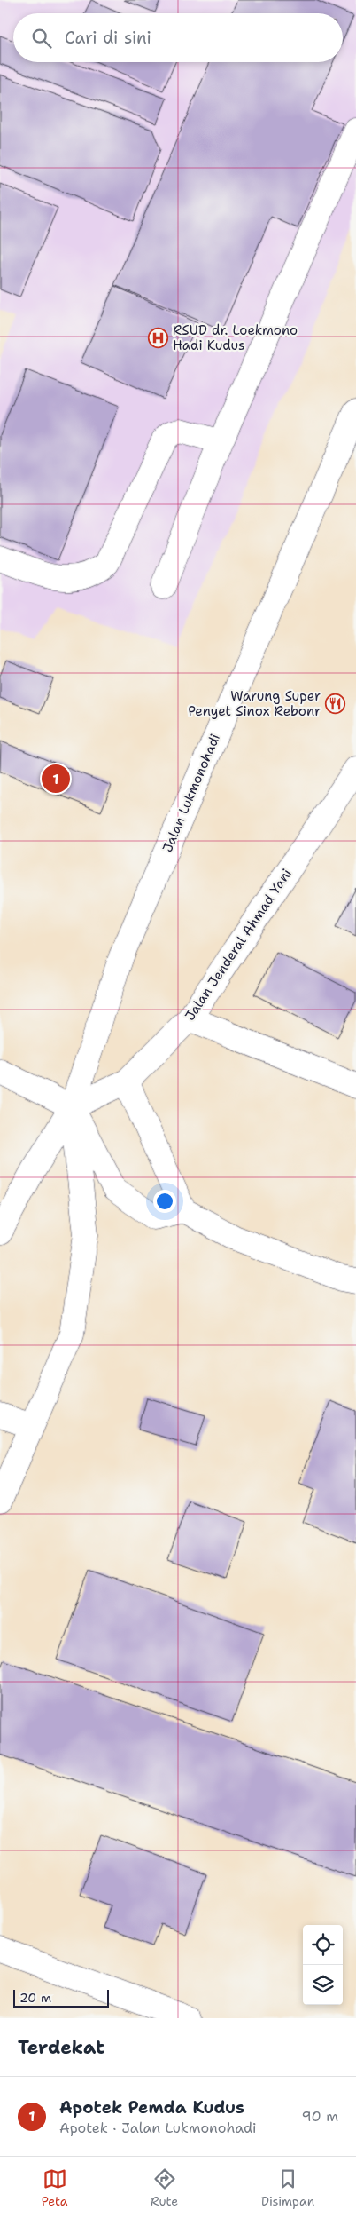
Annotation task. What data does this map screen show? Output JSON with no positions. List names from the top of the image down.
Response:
{
  "streets": {
    "main road": ["Jalan Lukmonohadi", "Jalan Jenderal Ahmad Yani"]
  },
  "crossings": [
    ["Jalan Lukmonohadi", "Jalan Jenderal Ahmad Yani"]
  ],
  "places": {
    "hospital": ["RSUD dr. Loekmono Hadi Kudus"],
    "restaurant": ["Warung Super Penyet Sinox Rebonr"]
  },
  "scale_bar": "20 m",
  "page": {
    "search": "Cari di sini",
    "pins": "1",
    "scale": "20 m",
    "heading": "Terdekat",
    "list": [
      {
        "mark": "1",
        "name": "Apotek Pemda Kudus",
        "note": "Apotek · Jalan Lukmonohadi",
        "value": "90 m"
      }
    ],
    "nav": ["Peta", "Rute", "Disimpan"]
  }
}
